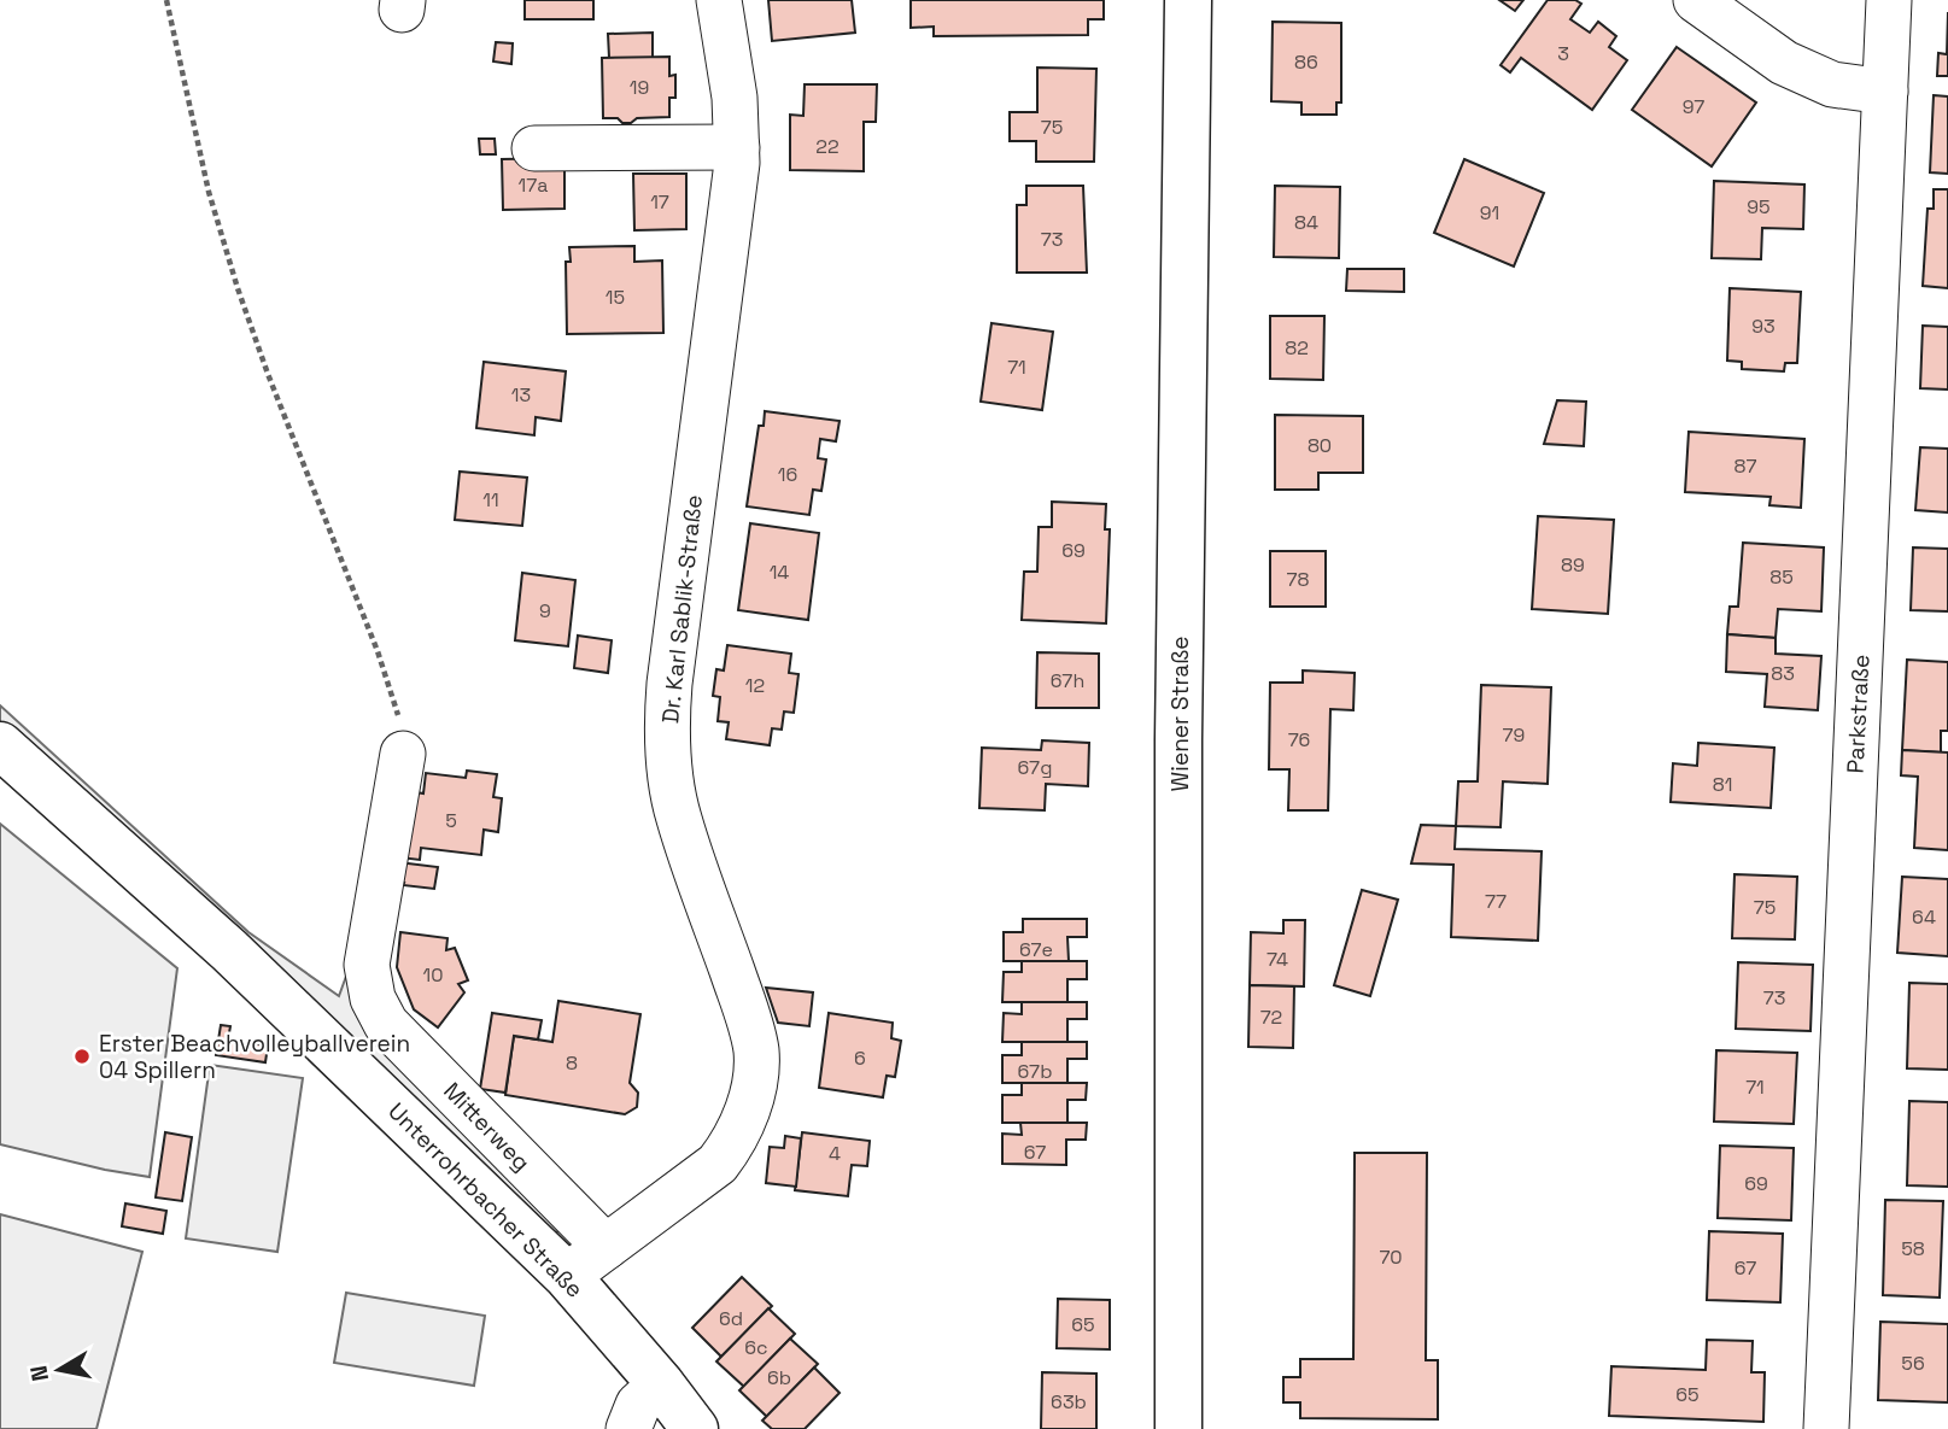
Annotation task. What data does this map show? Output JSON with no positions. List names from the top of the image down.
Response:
{
  "streets": {
    "main road": ["Wiener Straße", "Unterrohrbacher Straße"],
    "street": ["Dr. Karl Sablik-Straße", "Parkstraße", "Mitterweg"]
  },
  "crossings": [
    ["Dr. Karl Sablik-Straße", "Mitterweg"],
    ["Dr. Karl Sablik-Straße", "Unterrohrbacher Straße"]
  ],
  "places": ["Erster Beachvolleyballverein 04 Spillern"],
  "house_numbers": [
    "3",
    "86",
    "19",
    "97",
    "75",
    "22",
    "17a",
    "17",
    "95",
    "91",
    "84",
    "73",
    "15",
    "93",
    "82",
    "71",
    "13",
    "80",
    "87",
    "16",
    "11",
    "69",
    "89",
    "14",
    "85",
    "78",
    "9",
    "83",
    "67h",
    "12",
    "79",
    "76",
    "67g",
    "81",
    "5",
    "77",
    "75",
    "64",
    "67e",
    "74",
    "10",
    "73",
    "72",
    "6",
    "8",
    "67b",
    "71",
    "67",
    "4",
    "69",
    "58",
    "70",
    "67",
    "6d",
    "65",
    "6c",
    "56",
    "6b",
    "65",
    "63b"
  ],
  "north": "left"
}
